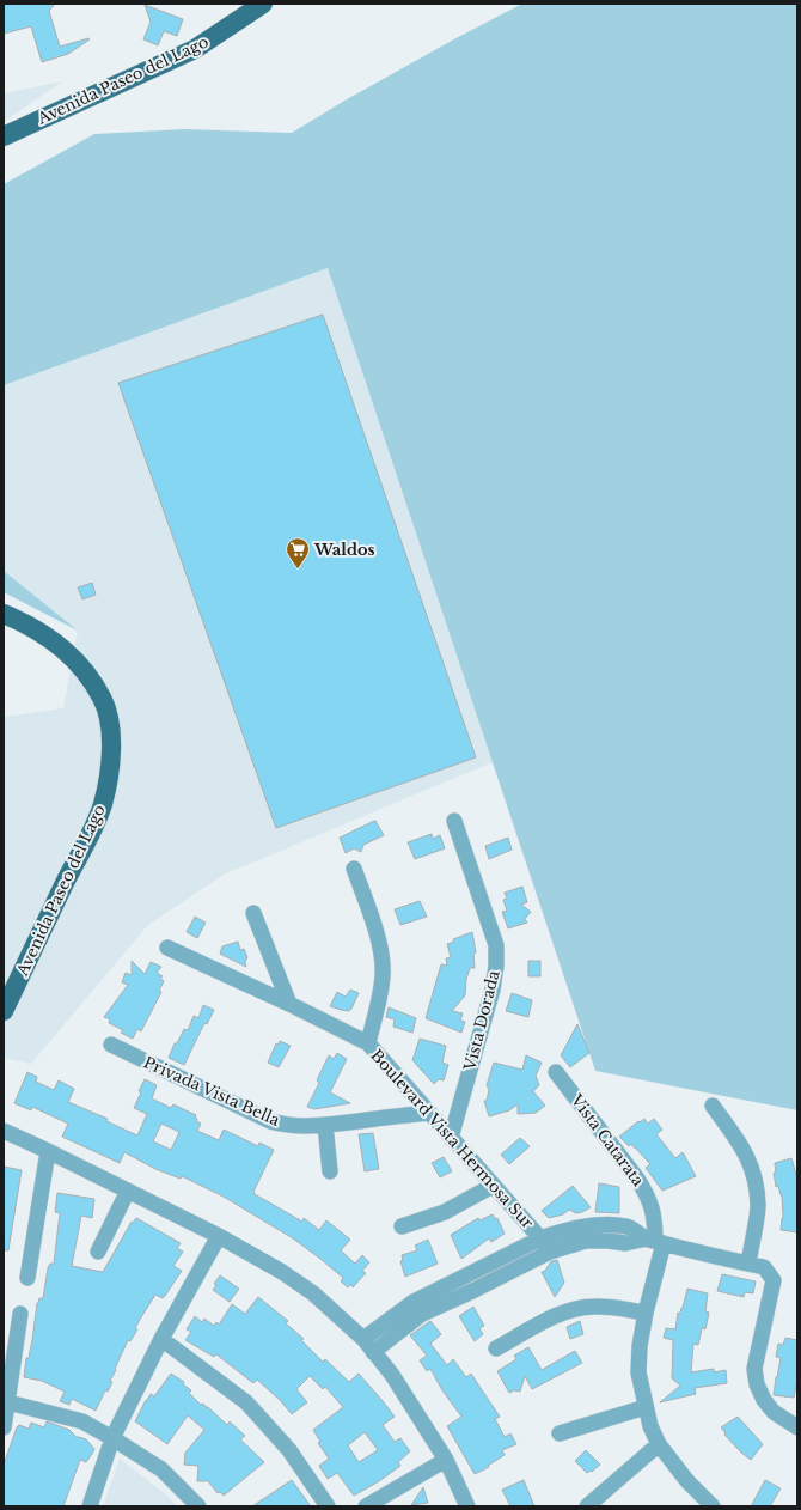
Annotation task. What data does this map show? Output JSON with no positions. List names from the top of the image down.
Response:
{
  "streets": {
    "main road": ["Avenida Paseo del Lago"],
    "street": [
      "Vista Dorada",
      "Privada Vista Bella",
      "Boulevard Vista Hermosa Sur",
      "Vista Catarata"
    ]
  },
  "crossings": [
    ["Vista Dorada", "Boulevard Vista Hermosa Sur"],
    ["Privada Vista Bella", "Boulevard Vista Hermosa Sur"]
  ],
  "places": {
    "supermarket": ["Waldos"]
  }
}
